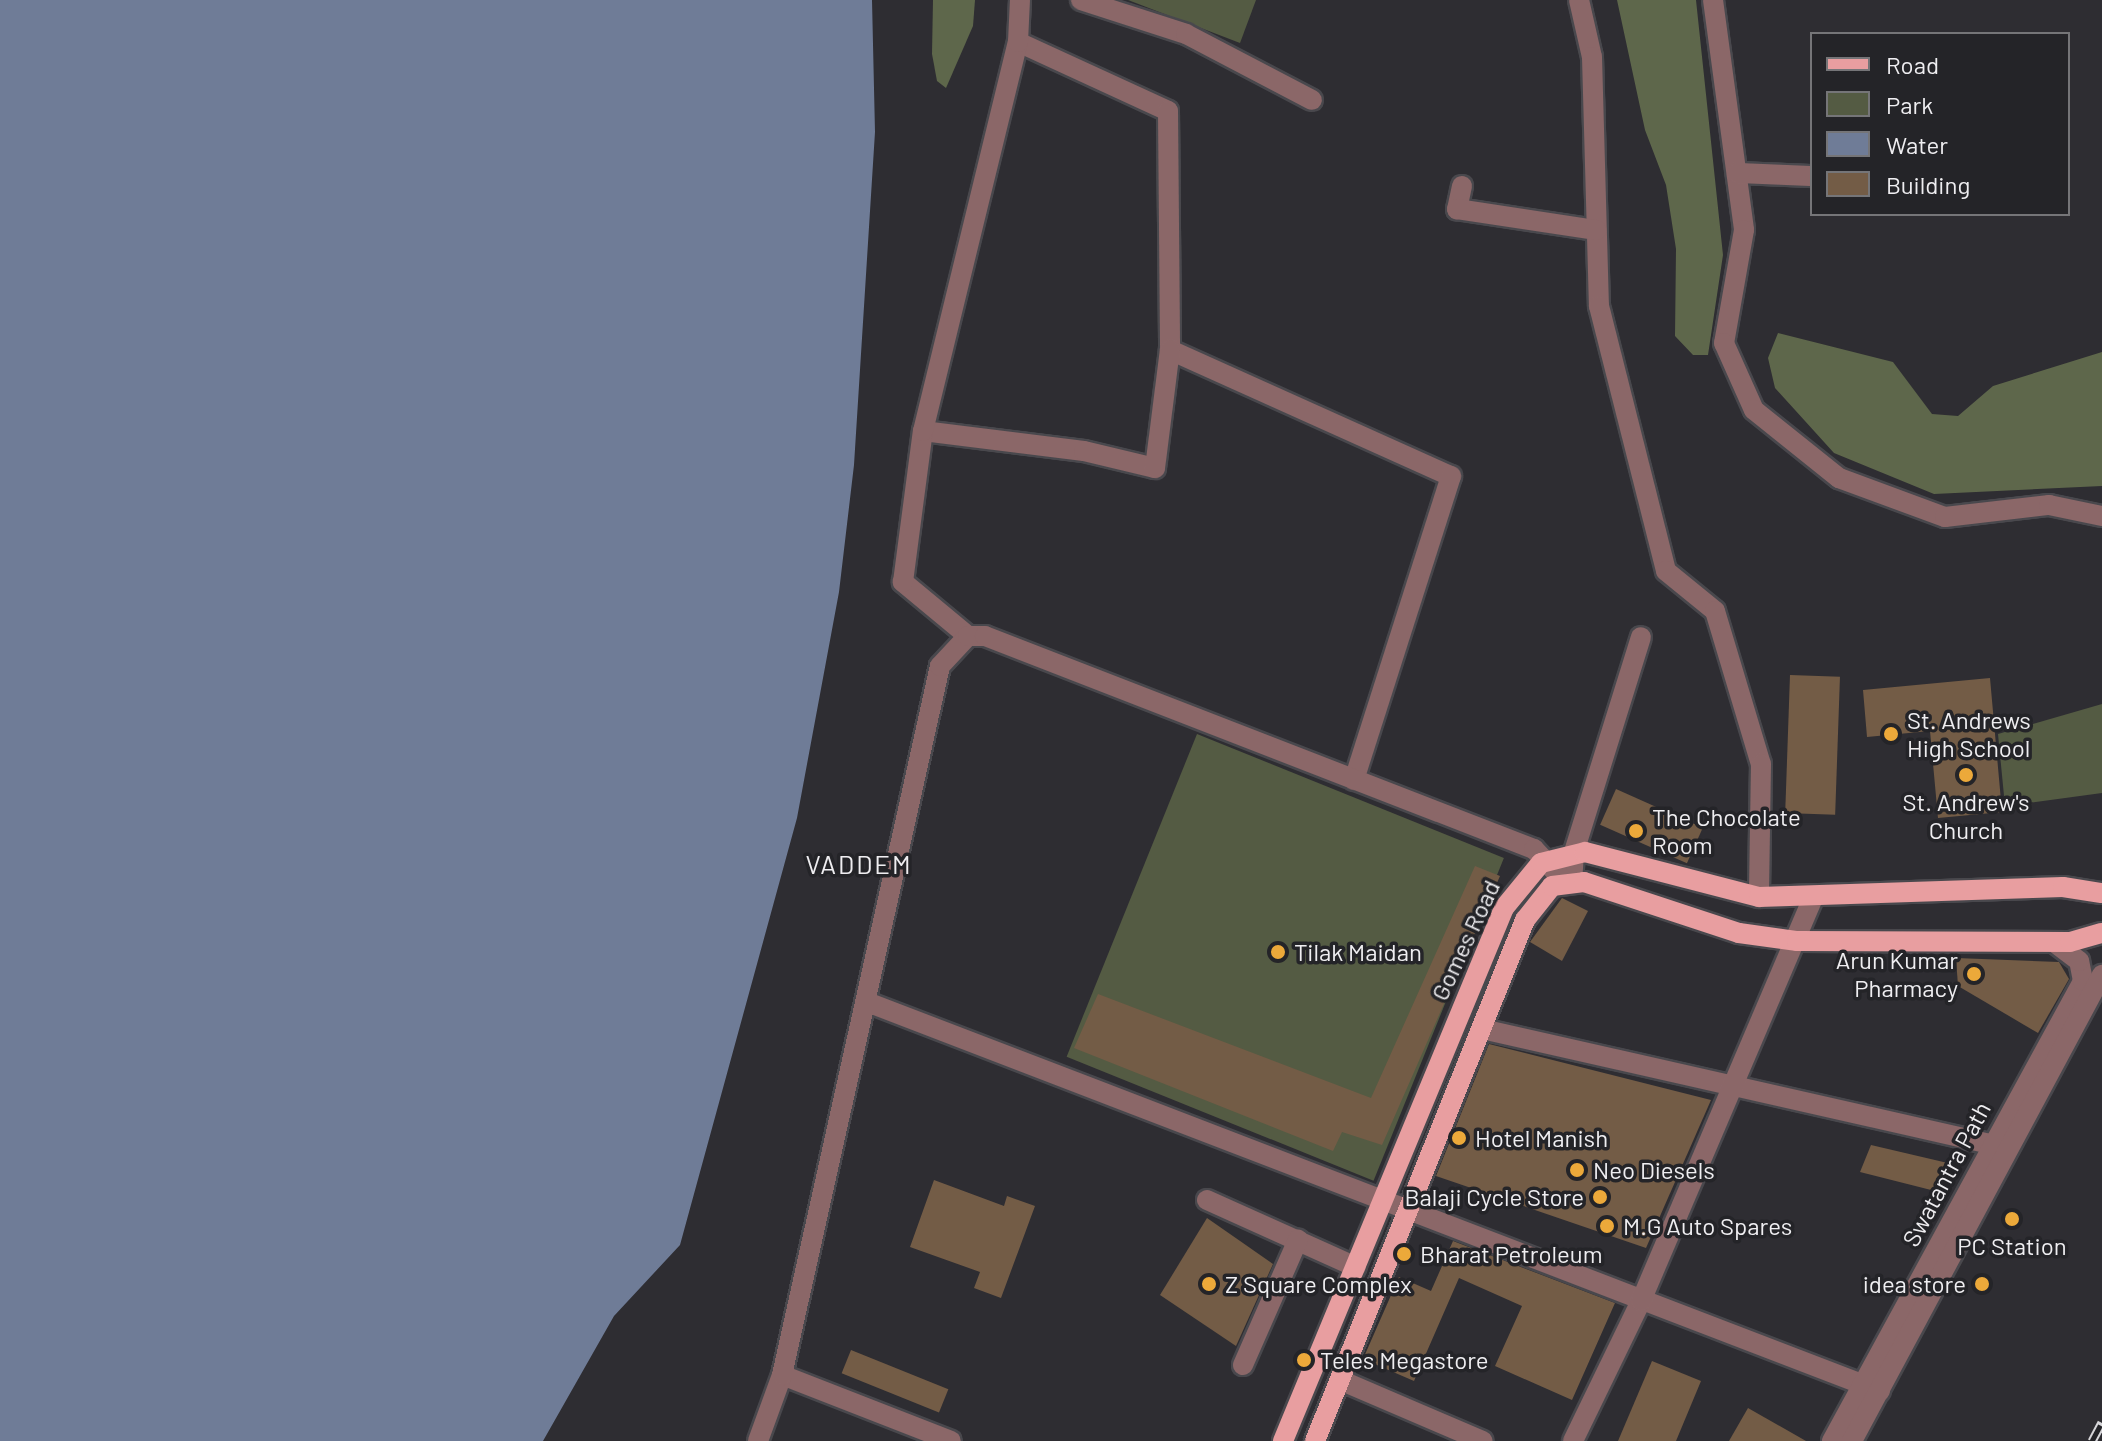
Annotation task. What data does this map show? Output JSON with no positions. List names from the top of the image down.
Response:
{
  "streets": {
    "main road": ["Gomes Road"],
    "street": ["Swatantra Path"]
  },
  "districts": ["VADDEM"],
  "places": [
    "St. Andrews High School",
    "St. Andrew's Church",
    "The Chocolate Room",
    "Tilak Maidan",
    "Arun Kumar Pharmacy",
    "Hotel Manish",
    "Neo Diesels",
    "Balaji Cycle Store",
    "PC Station",
    "M.G Auto Spares",
    "Bharat Petroleum",
    "Z Square Complex",
    "idea store",
    "Teles Megastore"
  ],
  "legend": [
    "Road",
    "Park",
    "Water",
    "Building"
  ]
}
